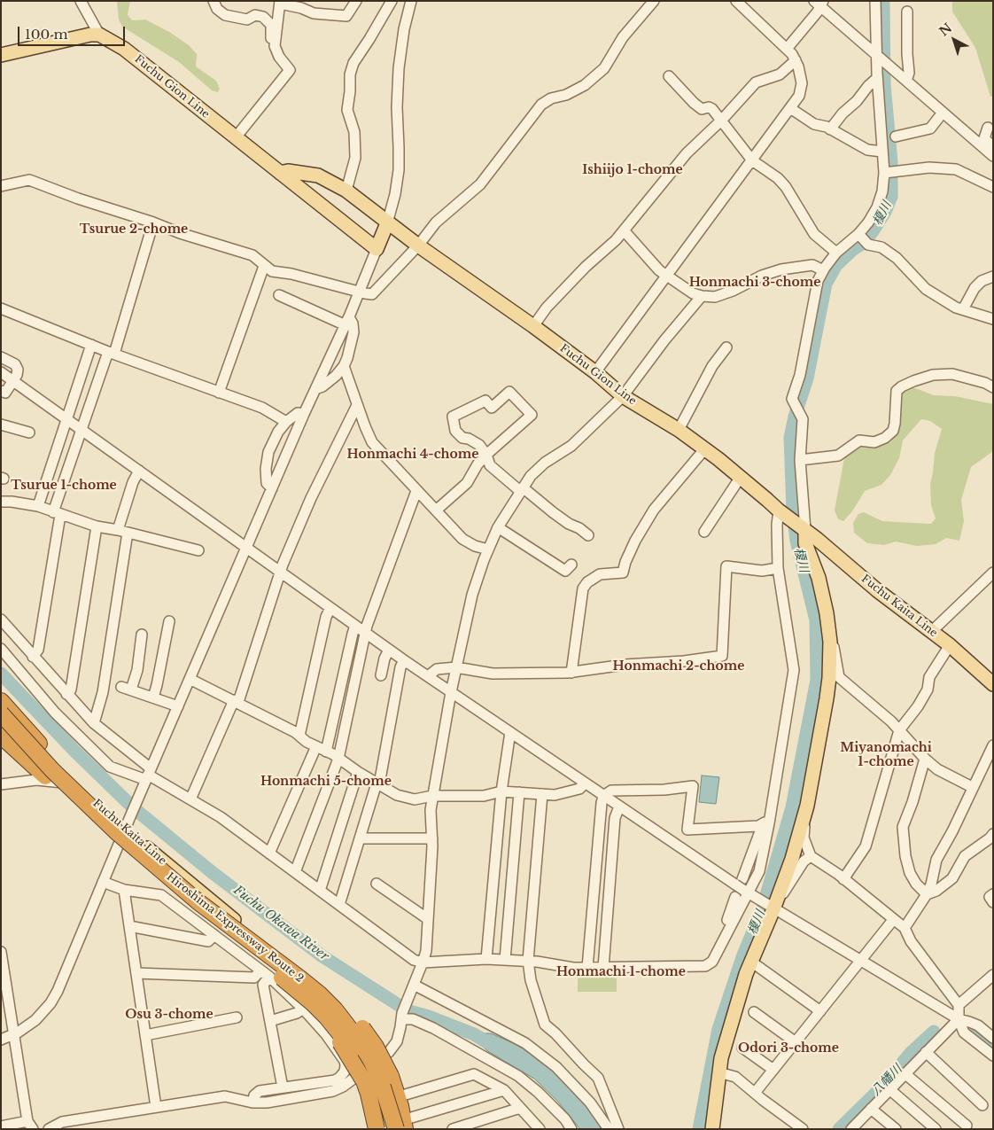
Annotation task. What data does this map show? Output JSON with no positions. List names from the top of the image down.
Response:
{
  "streets": {
    "highway": ["Hiroshima Expressway Route 2"],
    "main road": ["Fuchu Gion Line", "Fuchu Kaita Line"]
  },
  "crossings": [
    ["Fuchu Gion Line", "Fuchu Kaita Line"]
  ],
  "districts": [
    "Ishiijo 1-chome",
    "Tsurue 2-chome",
    "Honmachi 3-chome",
    "Honmachi 4-chome",
    "Tsurue 1-chome",
    "Honmachi 2-chome",
    "Miyanomachi 1-chome",
    "Honmachi 5-chome",
    "Honmachi 1-chome",
    "Osu 3-chome",
    "Odori 3-chome"
  ],
  "water": ["榎川", "Fuchu Okawa River", "八幡川"],
  "scale_bar": "100 m",
  "north": "top left"
}
